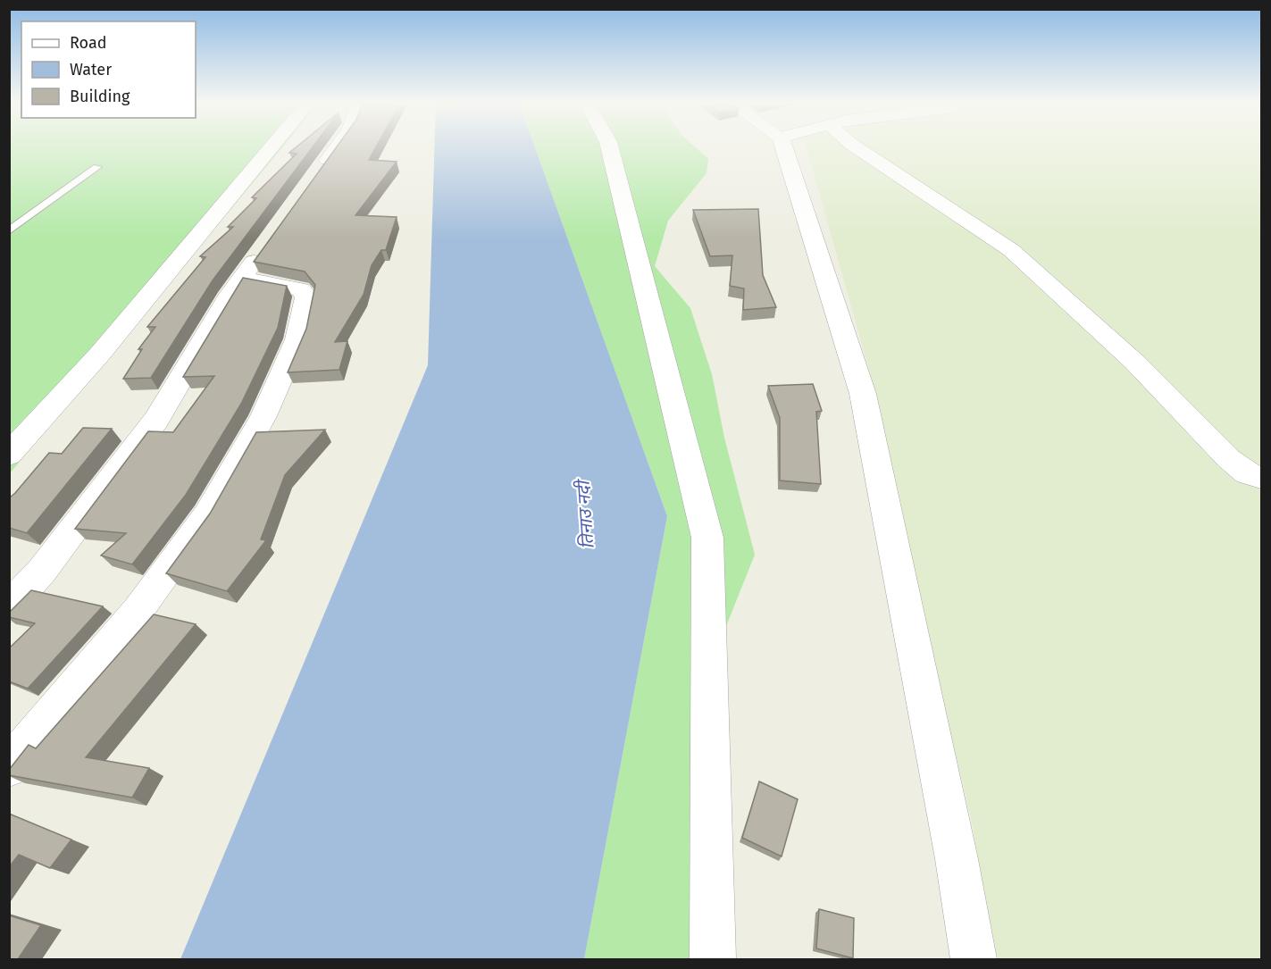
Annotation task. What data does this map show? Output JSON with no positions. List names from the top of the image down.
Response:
{
  "water": ["तिनाउ नदी"],
  "legend": ["Road", "Water", "Building"]
}
